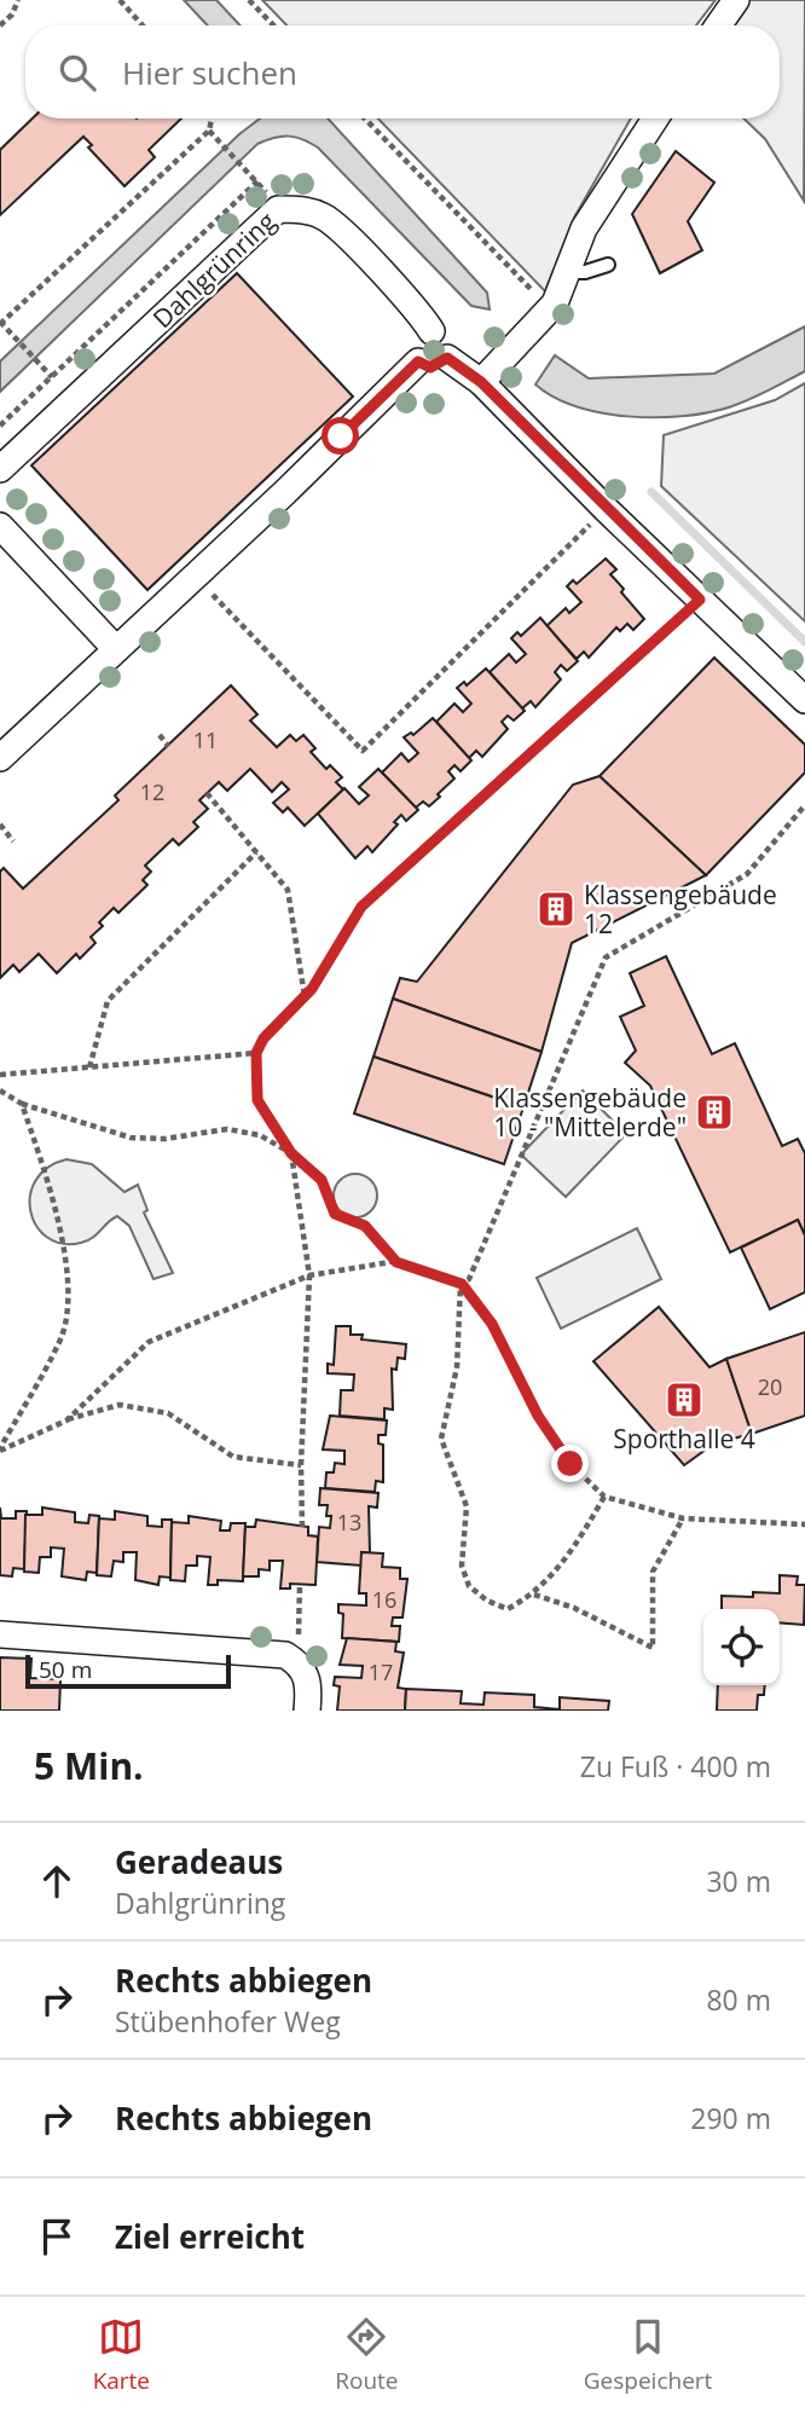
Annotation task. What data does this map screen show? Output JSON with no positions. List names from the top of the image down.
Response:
{
  "streets": {
    "street": ["Dahlgrünring"]
  },
  "places": {
    "building": ["Klassengebäude 12", "Klassengebäude 10 - \"Mittelerde\"", "Sporthalle 4"]
  },
  "house_numbers": [
    "11",
    "12",
    "20",
    "13",
    "16",
    "17"
  ],
  "scale_bar": "50 m",
  "page": {
    "search": "Hier suchen",
    "scale": "50 m",
    "heading": ["5 Min.", "Zu Fuß · 400 m"],
    "list": [
      ["Geradeaus", "Dahlgrünring", "30 m"],
      ["Rechts abbiegen", "Stübenhofer Weg", "80 m"],
      ["Rechts abbiegen", "290 m"],
      "Ziel erreicht"
    ],
    "nav": ["Karte", "Route", "Gespeichert"]
  }
}
